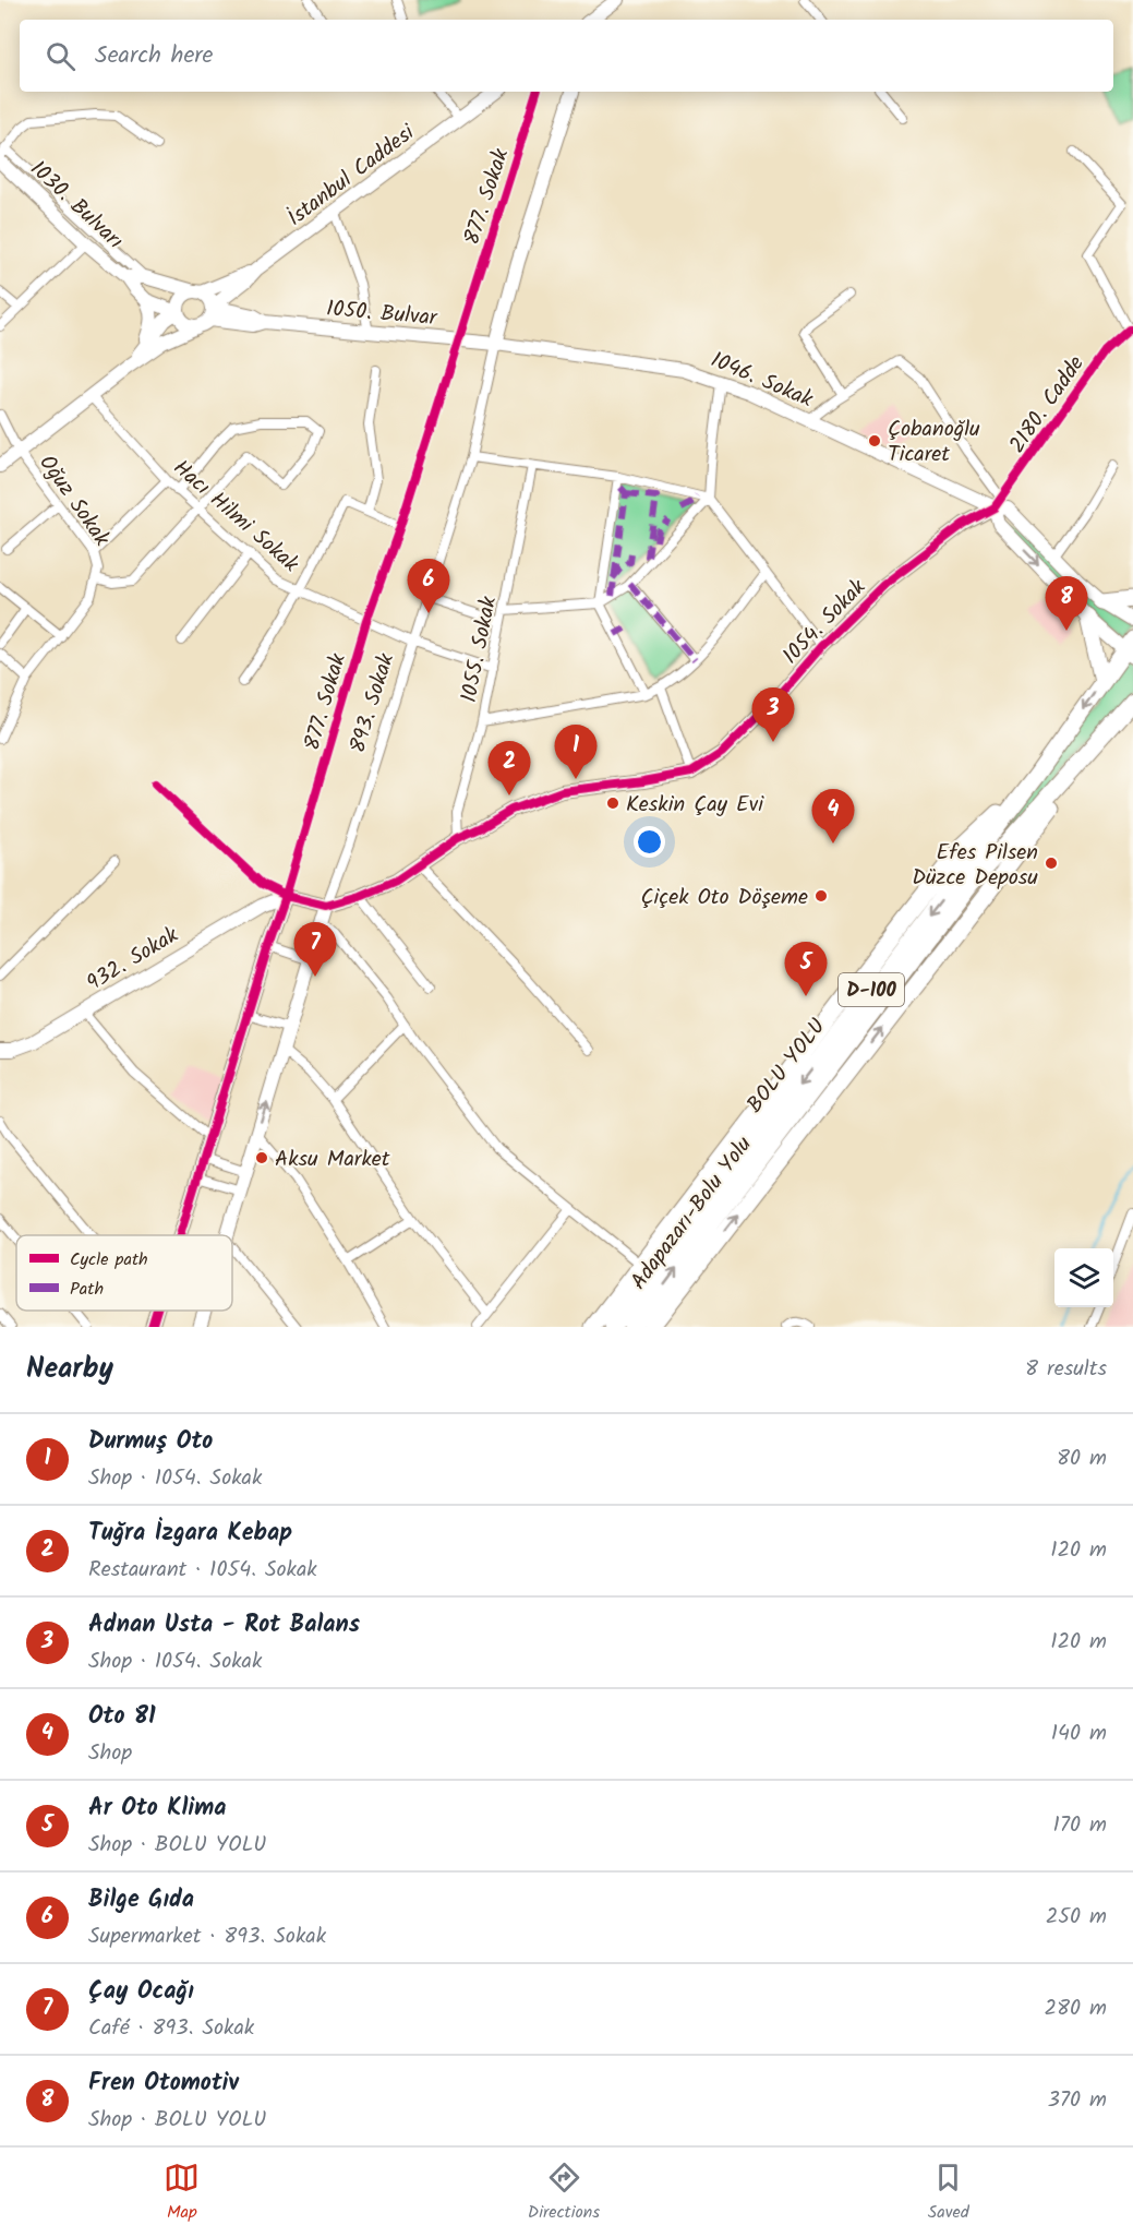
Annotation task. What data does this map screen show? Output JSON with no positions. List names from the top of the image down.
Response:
{
  "streets": {
    "highway": ["D-100", "BOLU YOLU", "Adapazarı-Bolu Yolu"],
    "street": [
      "İstanbul Caddesi",
      "877. Sokak",
      "1030. Bulvarı",
      "1050. Bulvar",
      "1046. Sokak",
      "2180. Cadde",
      "Oğuz Sokak",
      "Hacı Hilmi Sokak",
      "1054. Sokak",
      "1055. Sokak",
      "893. Sokak",
      "932. Sokak"
    ]
  },
  "crossings": [
    ["İstanbul Caddesi", "1030. Bulvarı"],
    ["İstanbul Caddesi", "1050. Bulvar"],
    ["877. Sokak", "1050. Bulvar"],
    ["877. Sokak", "Hacı Hilmi Sokak"],
    ["877. Sokak", "932. Sokak"],
    ["1030. Bulvarı", "1050. Bulvar"],
    ["1050. Bulvar", "1046. Sokak"],
    ["1050. Bulvar", "893. Sokak"],
    ["1046. Sokak", "2180. Cadde"],
    ["1046. Sokak", "1054. Sokak"],
    ["1046. Sokak", "893. Sokak"],
    ["2180. Cadde", "1054. Sokak"],
    ["Hacı Hilmi Sokak", "1055. Sokak"],
    ["Hacı Hilmi Sokak", "893. Sokak"],
    ["1054. Sokak", "1055. Sokak"],
    ["1054. Sokak", "893. Sokak"]
  ],
  "places": [
    "Çobanoğlu Ticaret",
    "Keskin Çay Evi",
    "Efes Pilsen Düzce Deposu",
    "Çiçek Oto Döşeme",
    "Aksu Market"
  ],
  "legend": ["Cycle path", "Path"],
  "page": {
    "search": "Search here",
    "pins": [
      "6",
      "8",
      "3",
      "1",
      "2",
      "4",
      "7",
      "5"
    ],
    "heading": ["Nearby", "8 results"],
    "list": [
      {
        "mark": "1",
        "name": "Durmuş Oto",
        "note": "Shop · 1054. Sokak",
        "value": "80 m"
      },
      {
        "mark": "2",
        "name": "Tuğra İzgara Kebap",
        "note": "Restaurant · 1054. Sokak",
        "value": "120 m"
      },
      {
        "mark": "3",
        "name": "Adnan Usta - Rot Balans",
        "note": "Shop · 1054. Sokak",
        "value": "120 m"
      },
      {
        "mark": "4",
        "name": "Oto 81",
        "note": "Shop",
        "value": "140 m"
      },
      {
        "mark": "5",
        "name": "Ar Oto Klima",
        "note": "Shop · BOLU YOLU",
        "value": "170 m"
      },
      {
        "mark": "6",
        "name": "Bilge Gıda",
        "note": "Supermarket · 893. Sokak",
        "value": "250 m"
      },
      {
        "mark": "7",
        "name": "Çay Ocağı",
        "note": "Café · 893. Sokak",
        "value": "280 m"
      },
      {
        "mark": "8",
        "name": "Fren Otomotiv",
        "note": "Shop · BOLU YOLU",
        "value": "370 m"
      }
    ],
    "nav": ["Map", "Directions", "Saved"]
  }
}
